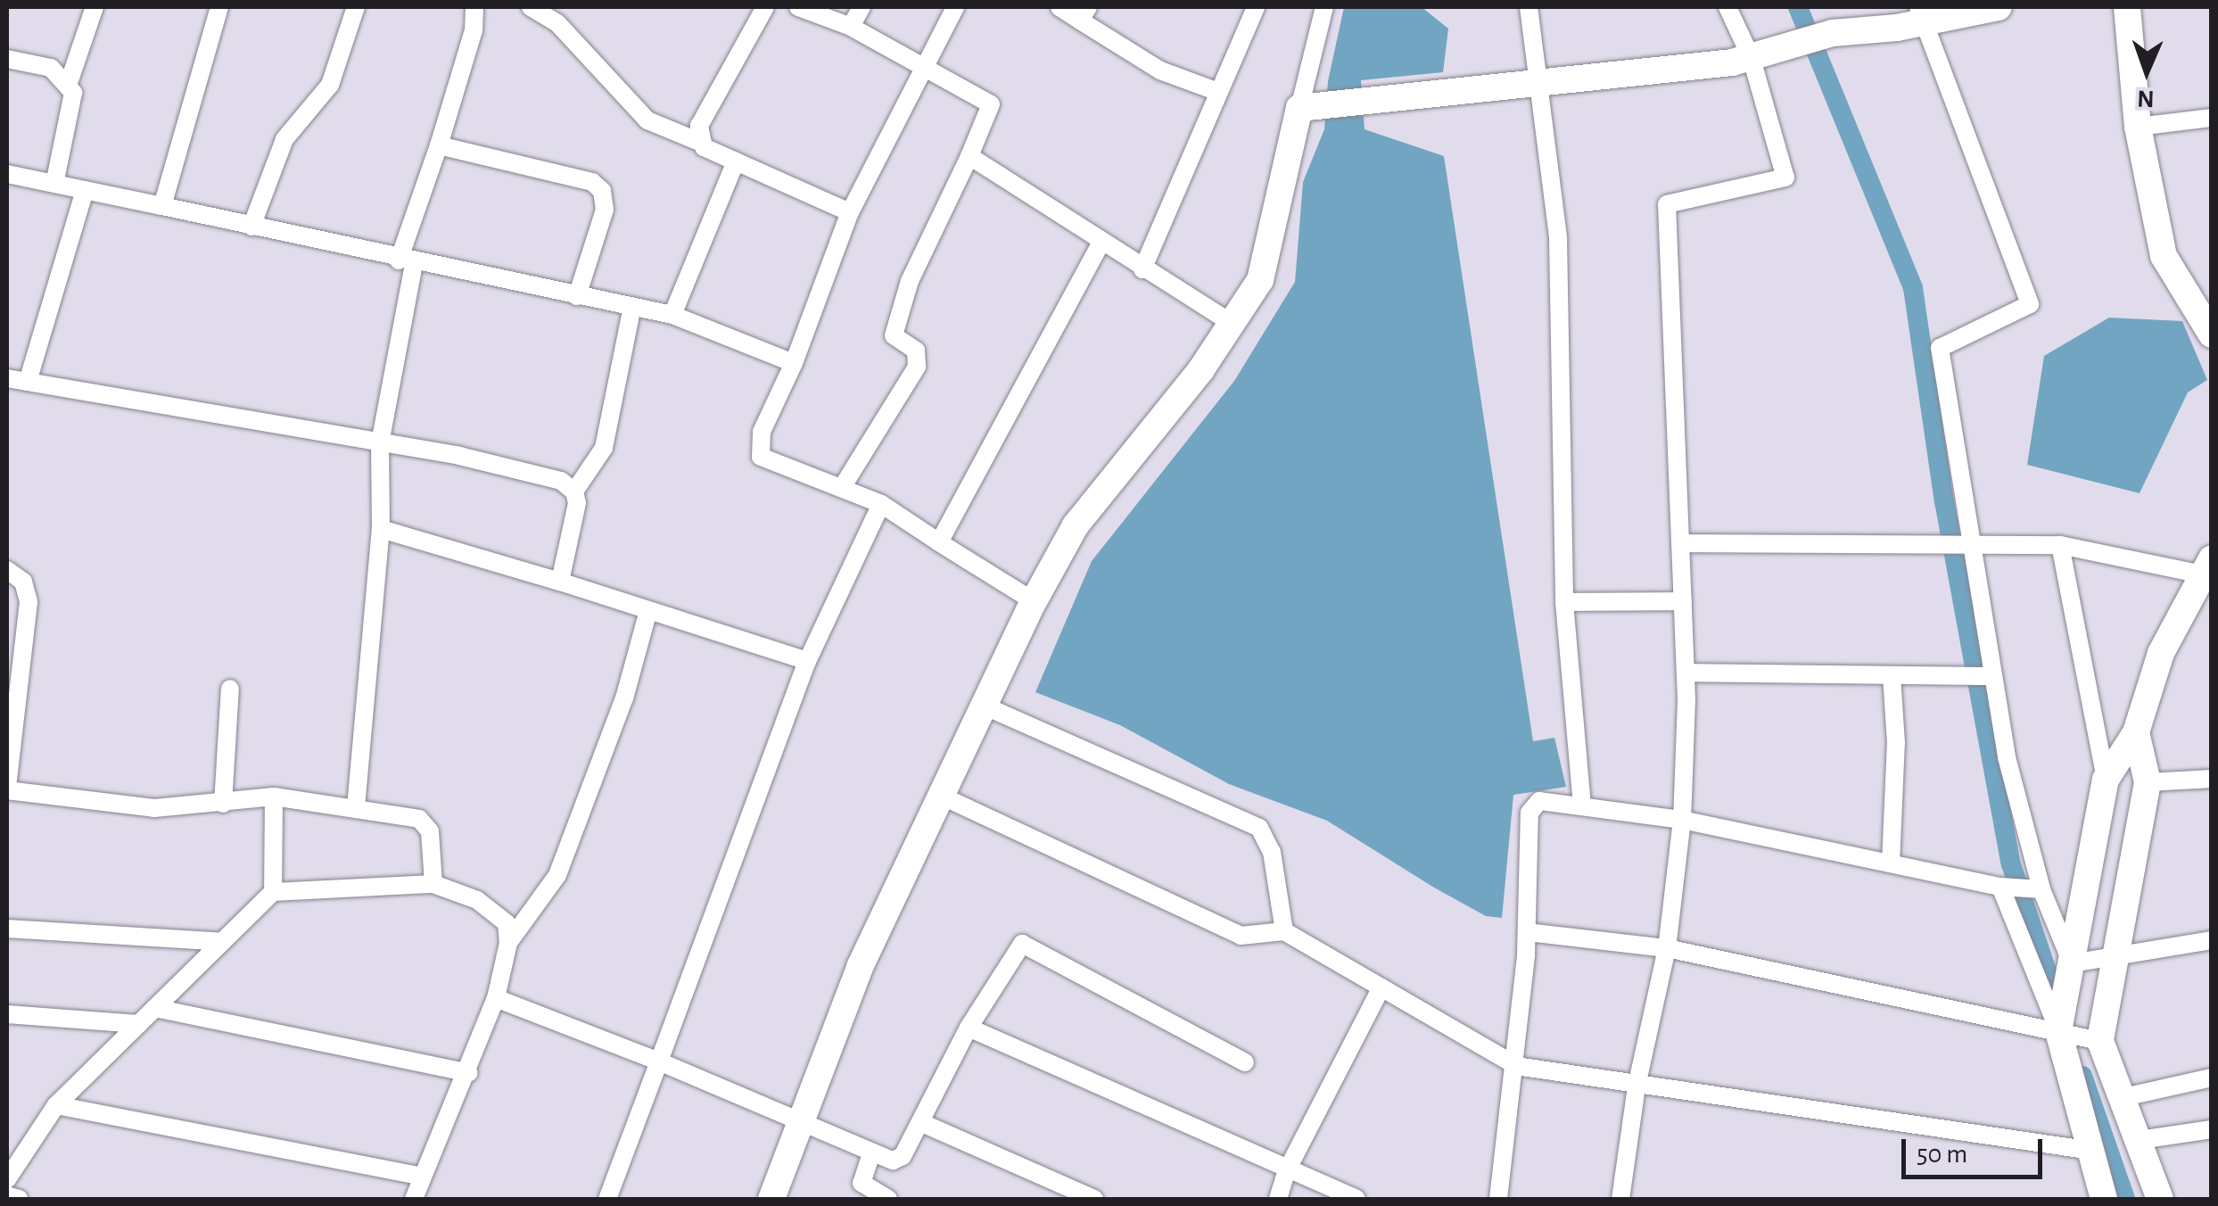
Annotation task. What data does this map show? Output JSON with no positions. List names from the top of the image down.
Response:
{
  "scale_bar": "50 m",
  "north": "bottom"
}
